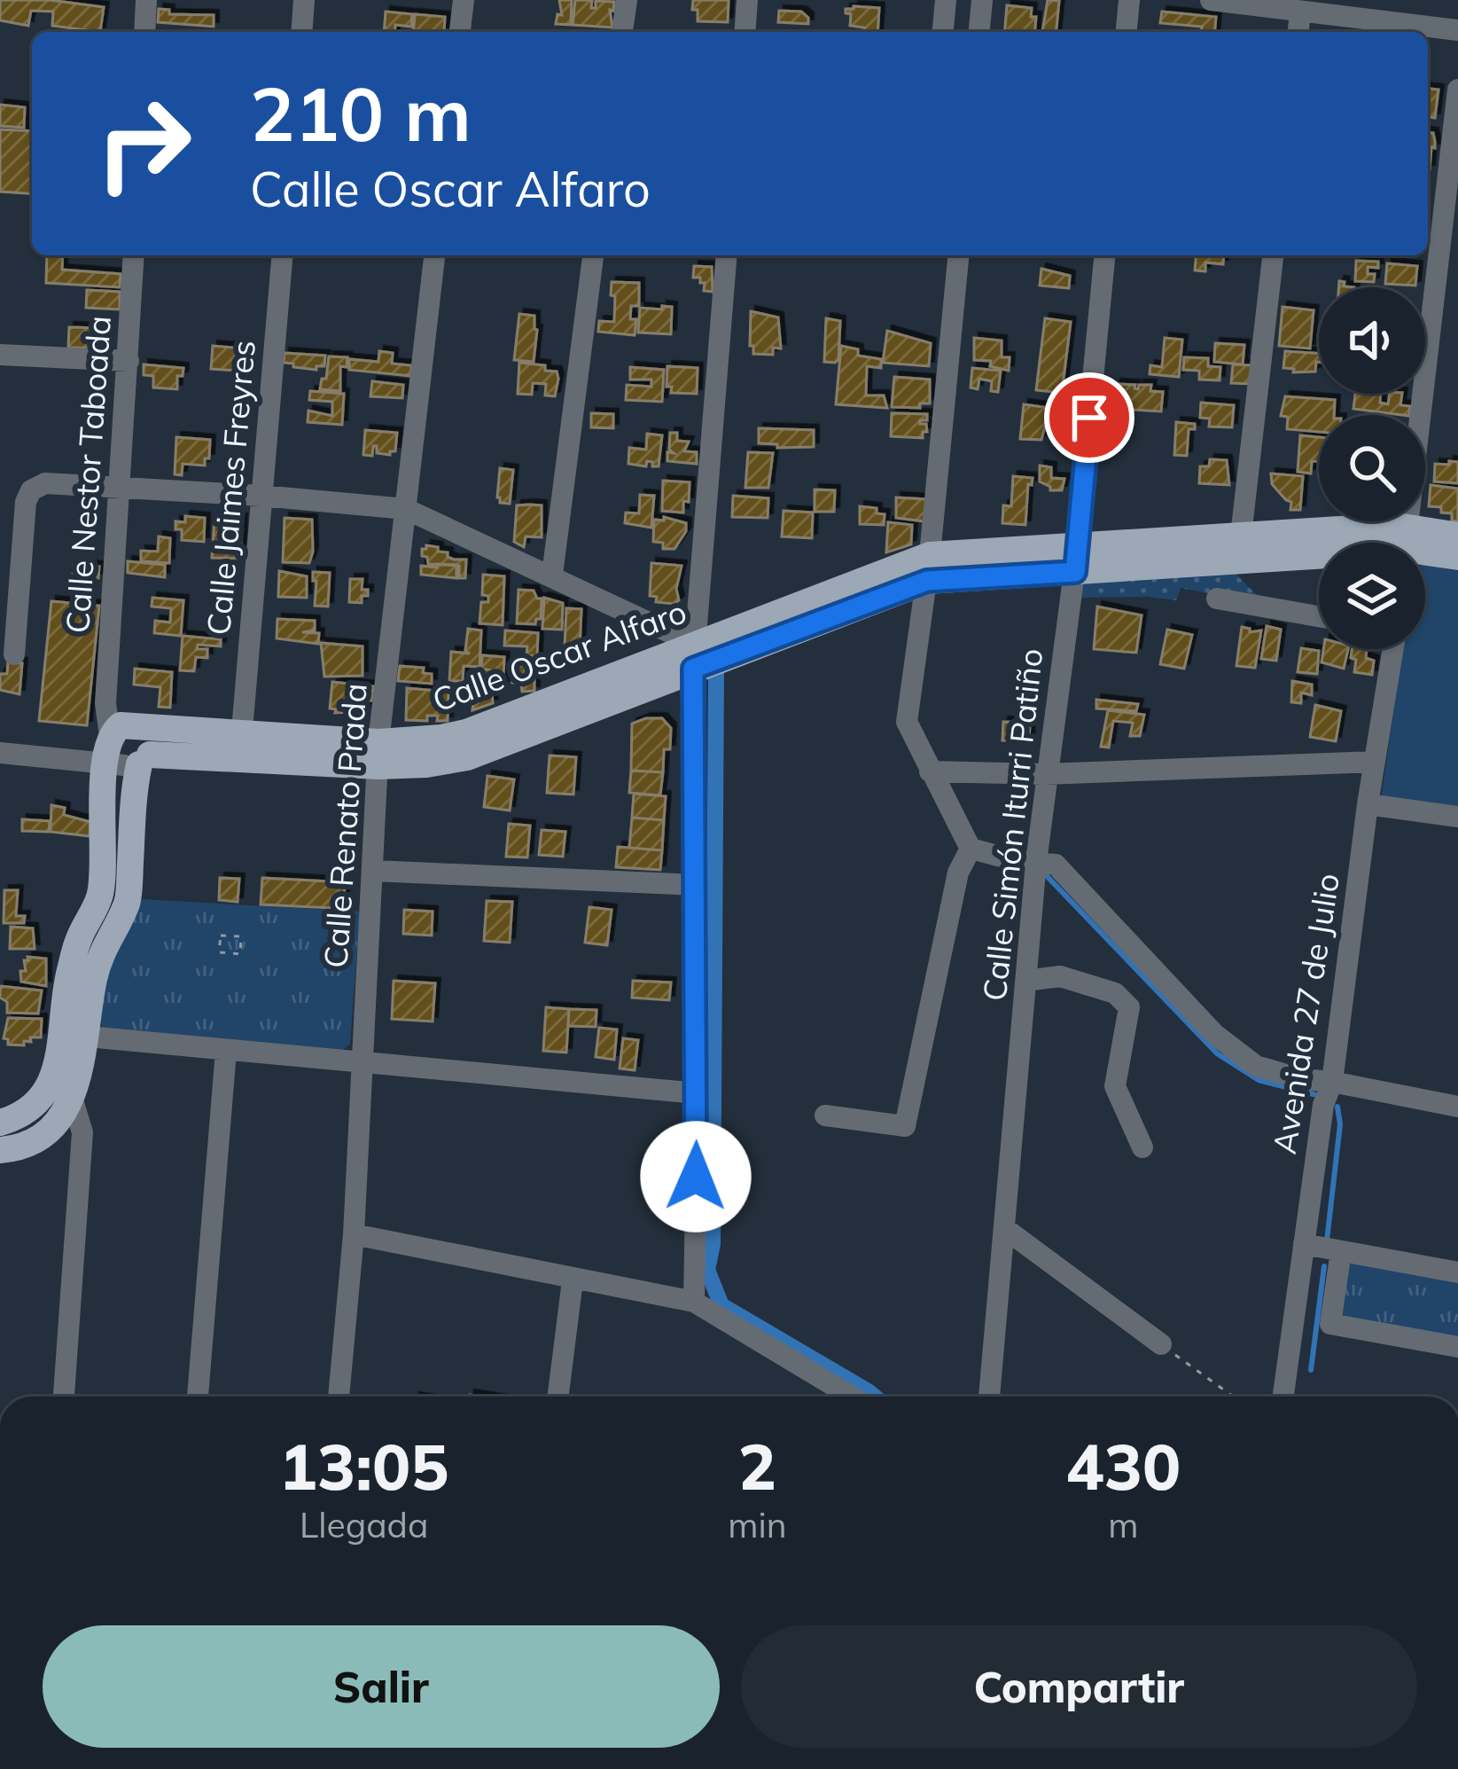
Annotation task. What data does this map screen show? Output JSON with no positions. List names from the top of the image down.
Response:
{
  "streets": {
    "main road": ["Calle Oscar Alfaro"],
    "street": [
      "Calle Nestor Taboada",
      "Calle Jaimes Freyres",
      "Calle Simón Iturri Patiño",
      "Calle Renato Prada",
      "Avenida 27 de Julio"
    ]
  },
  "crossings": [
    ["Calle Nestor Taboada", "Calle Oscar Alfaro"],
    ["Calle Jaimes Freyres", "Calle Oscar Alfaro"],
    ["Calle Oscar Alfaro", "Calle Simón Iturri Patiño"],
    ["Calle Oscar Alfaro", "Calle Renato Prada"]
  ],
  "page": {
    "turn": ["210 m", "Calle Oscar Alfaro"],
    "eta": [
      "13:05",
      "Llegada",
      "2",
      "min",
      "430",
      "m"
    ],
    "buttons": ["Salir", "Compartir"]
  }
}
